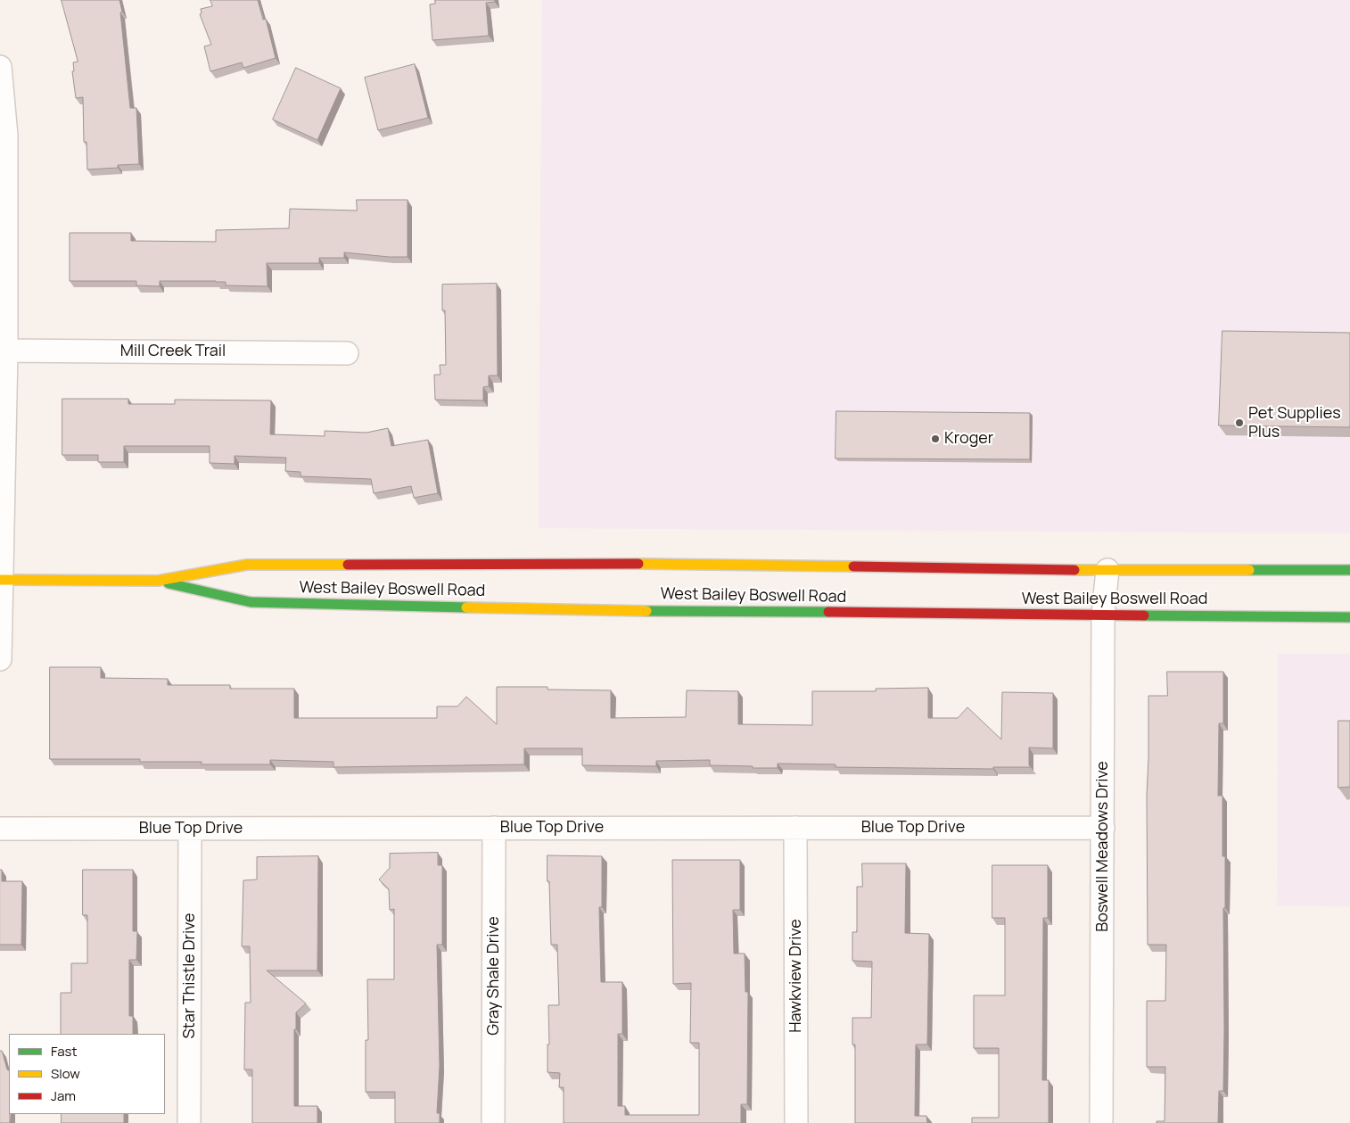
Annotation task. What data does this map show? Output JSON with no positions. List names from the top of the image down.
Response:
{
  "streets": {
    "main road": ["West Bailey Boswell Road"],
    "street": [
      "Mill Creek Trail",
      "Blue Top Drive",
      "Boswell Meadows Drive",
      "Star Thistle Drive",
      "Gray Shale Drive",
      "Hawkview Drive"
    ]
  },
  "crossings": [
    ["West Bailey Boswell Road", "Boswell Meadows Drive"],
    ["Blue Top Drive", "Boswell Meadows Drive"],
    ["Blue Top Drive", "Star Thistle Drive"],
    ["Blue Top Drive", "Gray Shale Drive"],
    ["Blue Top Drive", "Hawkview Drive"]
  ],
  "places": ["Pet Supplies Plus", "Kroger"],
  "legend": ["Fast", "Slow", "Jam"]
}
